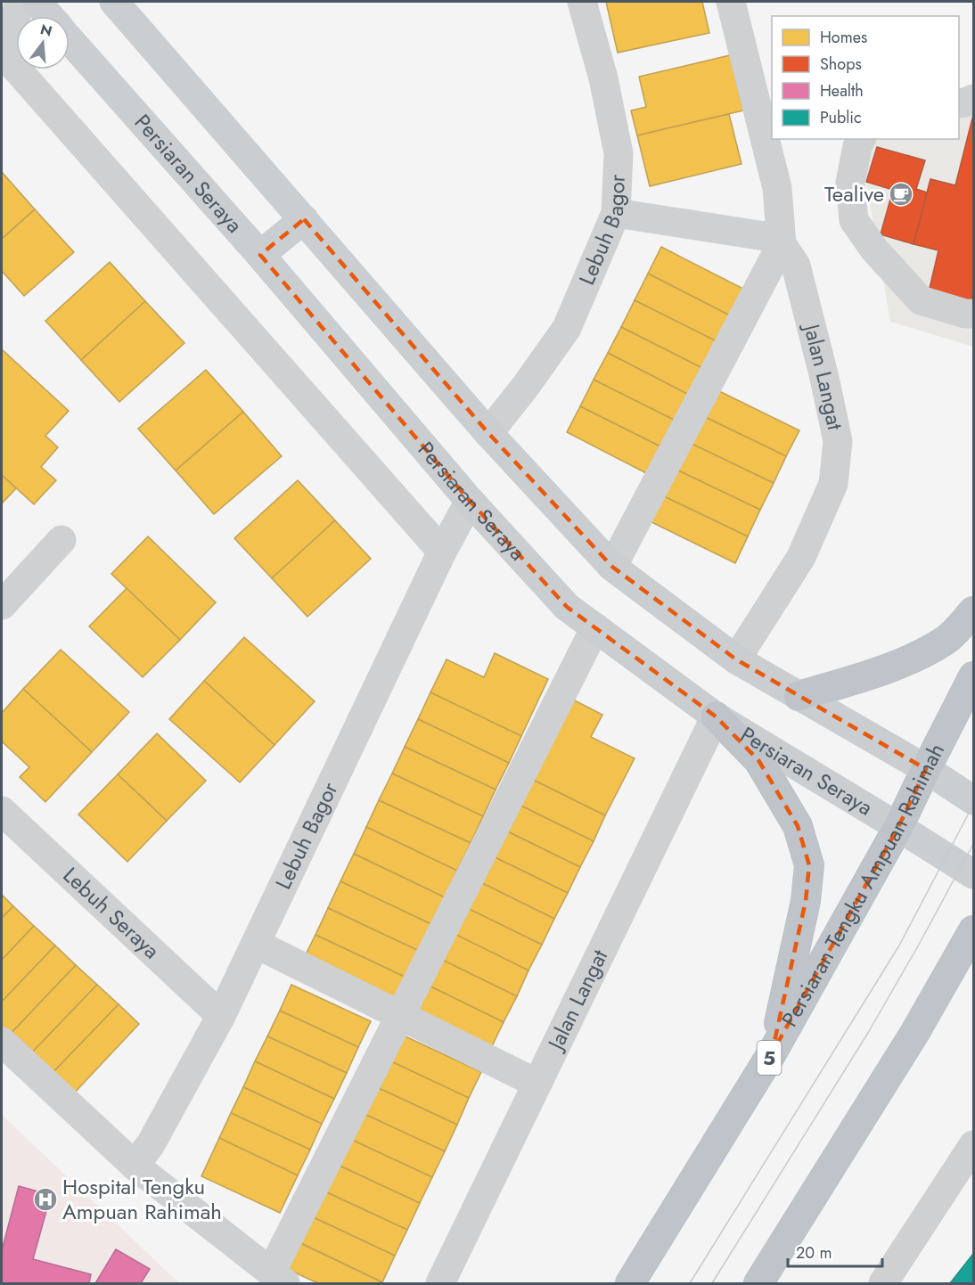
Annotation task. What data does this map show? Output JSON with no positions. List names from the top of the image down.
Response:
{
  "streets": {
    "highway": ["Persiaran Tengku Ampuan Rahimah", "5"],
    "main road": ["Persiaran Seraya"],
    "street": ["Lebuh Bagor", "Jalan Langat", "Lebuh Seraya"]
  },
  "crossings": [
    ["Persiaran Seraya", "Lebuh Bagor"],
    ["Persiaran Seraya", "Jalan Langat"],
    ["Persiaran Seraya", "Persiaran Tengku Ampuan Rahimah"],
    ["Lebuh Bagor", "Lebuh Seraya"]
  ],
  "places": {
    "cafe": ["Tealive"],
    "hospital": ["Hospital Tengku Ampuan Rahimah"]
  },
  "legend": [
    "Homes",
    "Shops",
    "Health",
    "Public"
  ],
  "scale_bar": "20 m",
  "north": "top"
}
